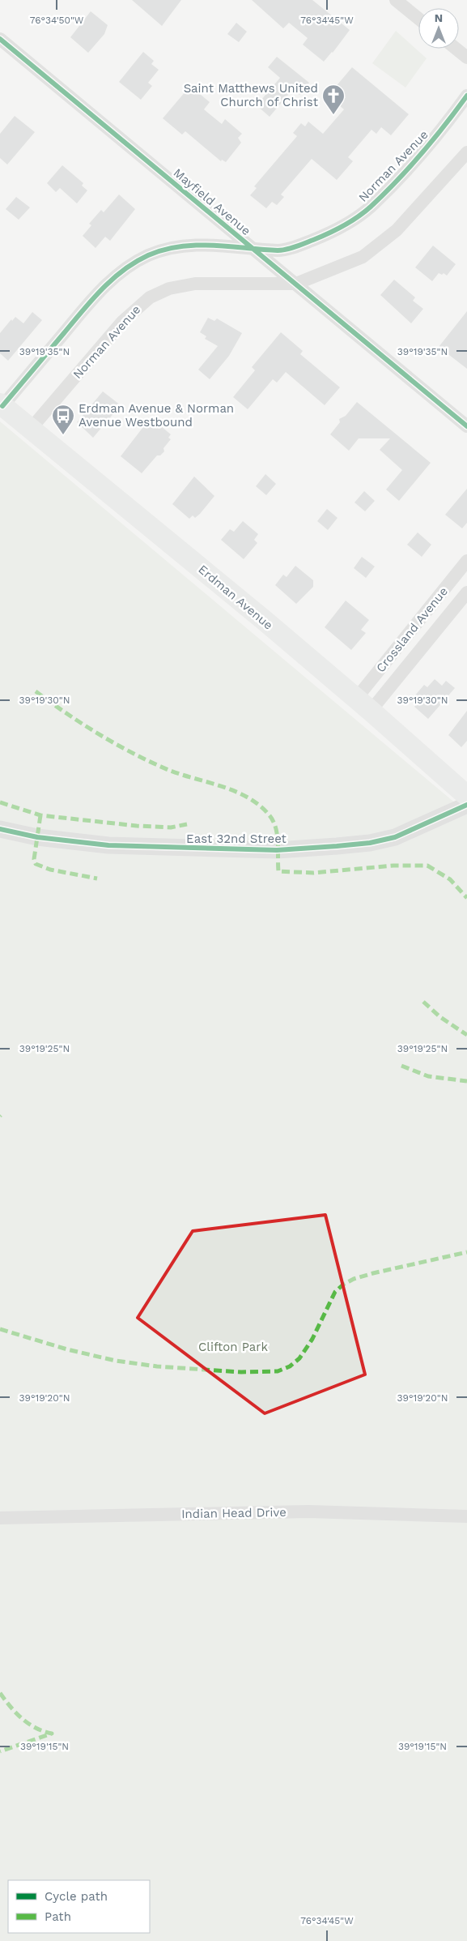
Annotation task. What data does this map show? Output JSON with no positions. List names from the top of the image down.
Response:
{
  "streets": {
    "main road": ["Erdman Avenue"],
    "street": [
      "Norman Avenue",
      "Mayfield Avenue",
      "Crossland Avenue",
      "East 32nd Street",
      "Indian Head Drive"
    ]
  },
  "crossings": [
    ["Norman Avenue", "Mayfield Avenue"],
    ["Norman Avenue", "Erdman Avenue"],
    ["Erdman Avenue", "Crossland Avenue"]
  ],
  "parks": ["Clifton Park"],
  "places": {
    "church": ["Saint Matthews United Church of Christ"],
    "bus stop": ["Erdman Avenue & Norman Avenue Westbound"]
  },
  "legend": ["Cycle path", "Path"],
  "north": "top",
  "coordinates": [
    "76°34'50\"W",
    "76°34'45\"W",
    "39°19'35\"N",
    "39°19'30\"N",
    "39°19'25\"N",
    "39°19'20\"N",
    "39°19'15\"N"
  ]
}
